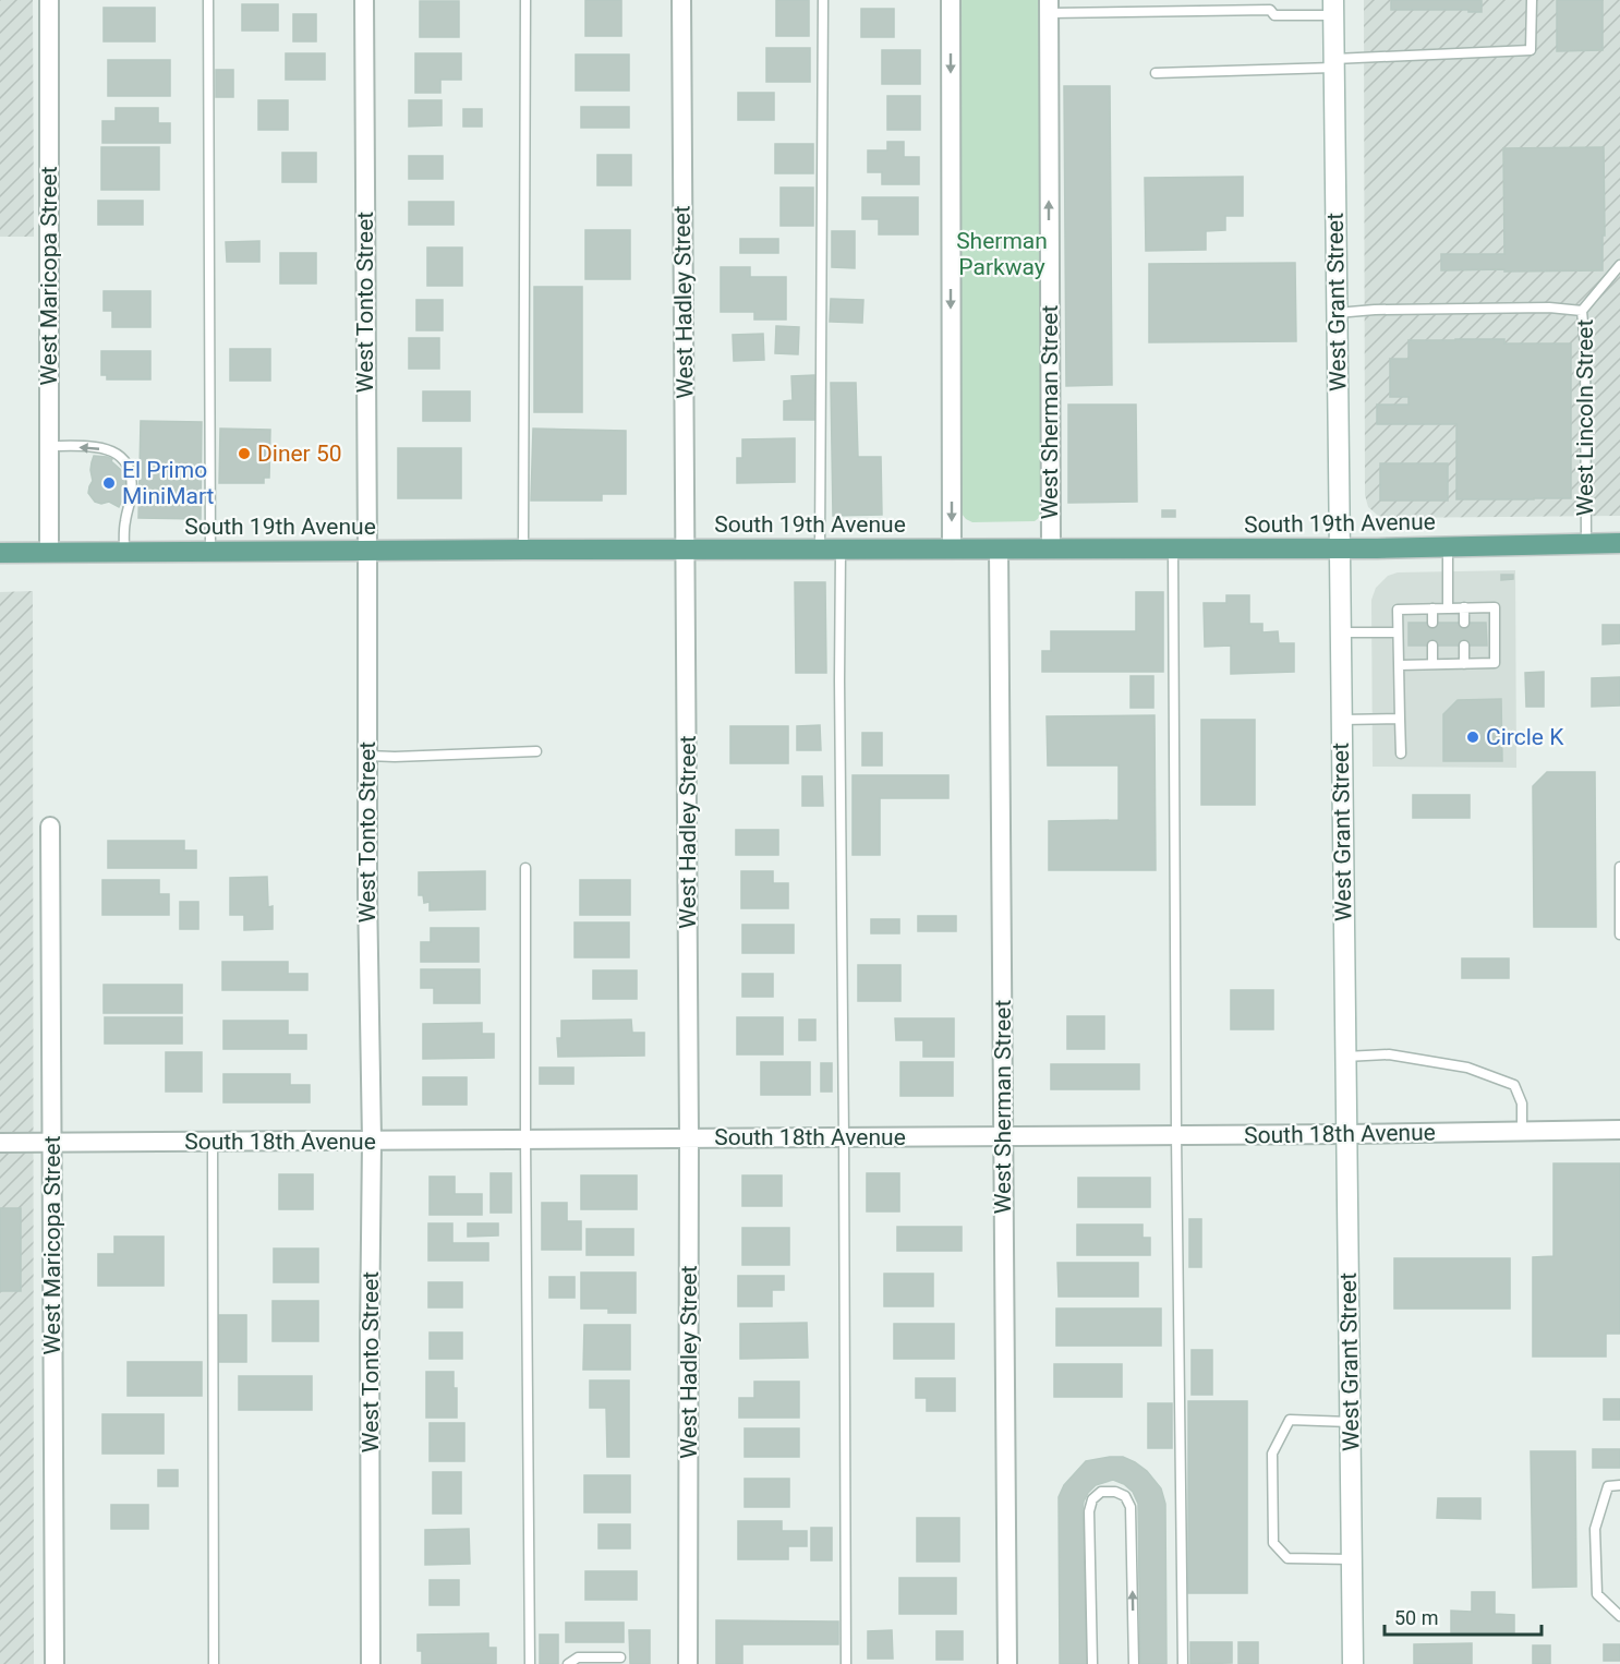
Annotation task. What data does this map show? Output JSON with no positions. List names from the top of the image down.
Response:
{
  "streets": {
    "main road": ["West Grant Street", "South 19th Avenue"],
    "street": [
      "West Maricopa Street",
      "West Tonto Street",
      "West Hadley Street",
      "West Sherman Street",
      "South 18th Avenue"
    ],
    "lane": ["West Lincoln Street"]
  },
  "crossings": [
    ["West Maricopa Street", "South 19th Avenue"],
    ["West Maricopa Street", "South 18th Avenue"],
    ["West Tonto Street", "South 19th Avenue"],
    ["West Tonto Street", "South 18th Avenue"],
    ["West Hadley Street", "South 19th Avenue"],
    ["West Hadley Street", "South 18th Avenue"],
    ["West Grant Street", "South 19th Avenue"],
    ["West Grant Street", "South 18th Avenue"],
    ["West Sherman Street", "South 19th Avenue"],
    ["West Sherman Street", "South 18th Avenue"],
    ["West Lincoln Street", "South 19th Avenue"]
  ],
  "parks": ["Sherman Parkway"],
  "places": ["Diner 50", "El Primo MiniMart", "Circle K"],
  "scale_bar": "50 m"
}
